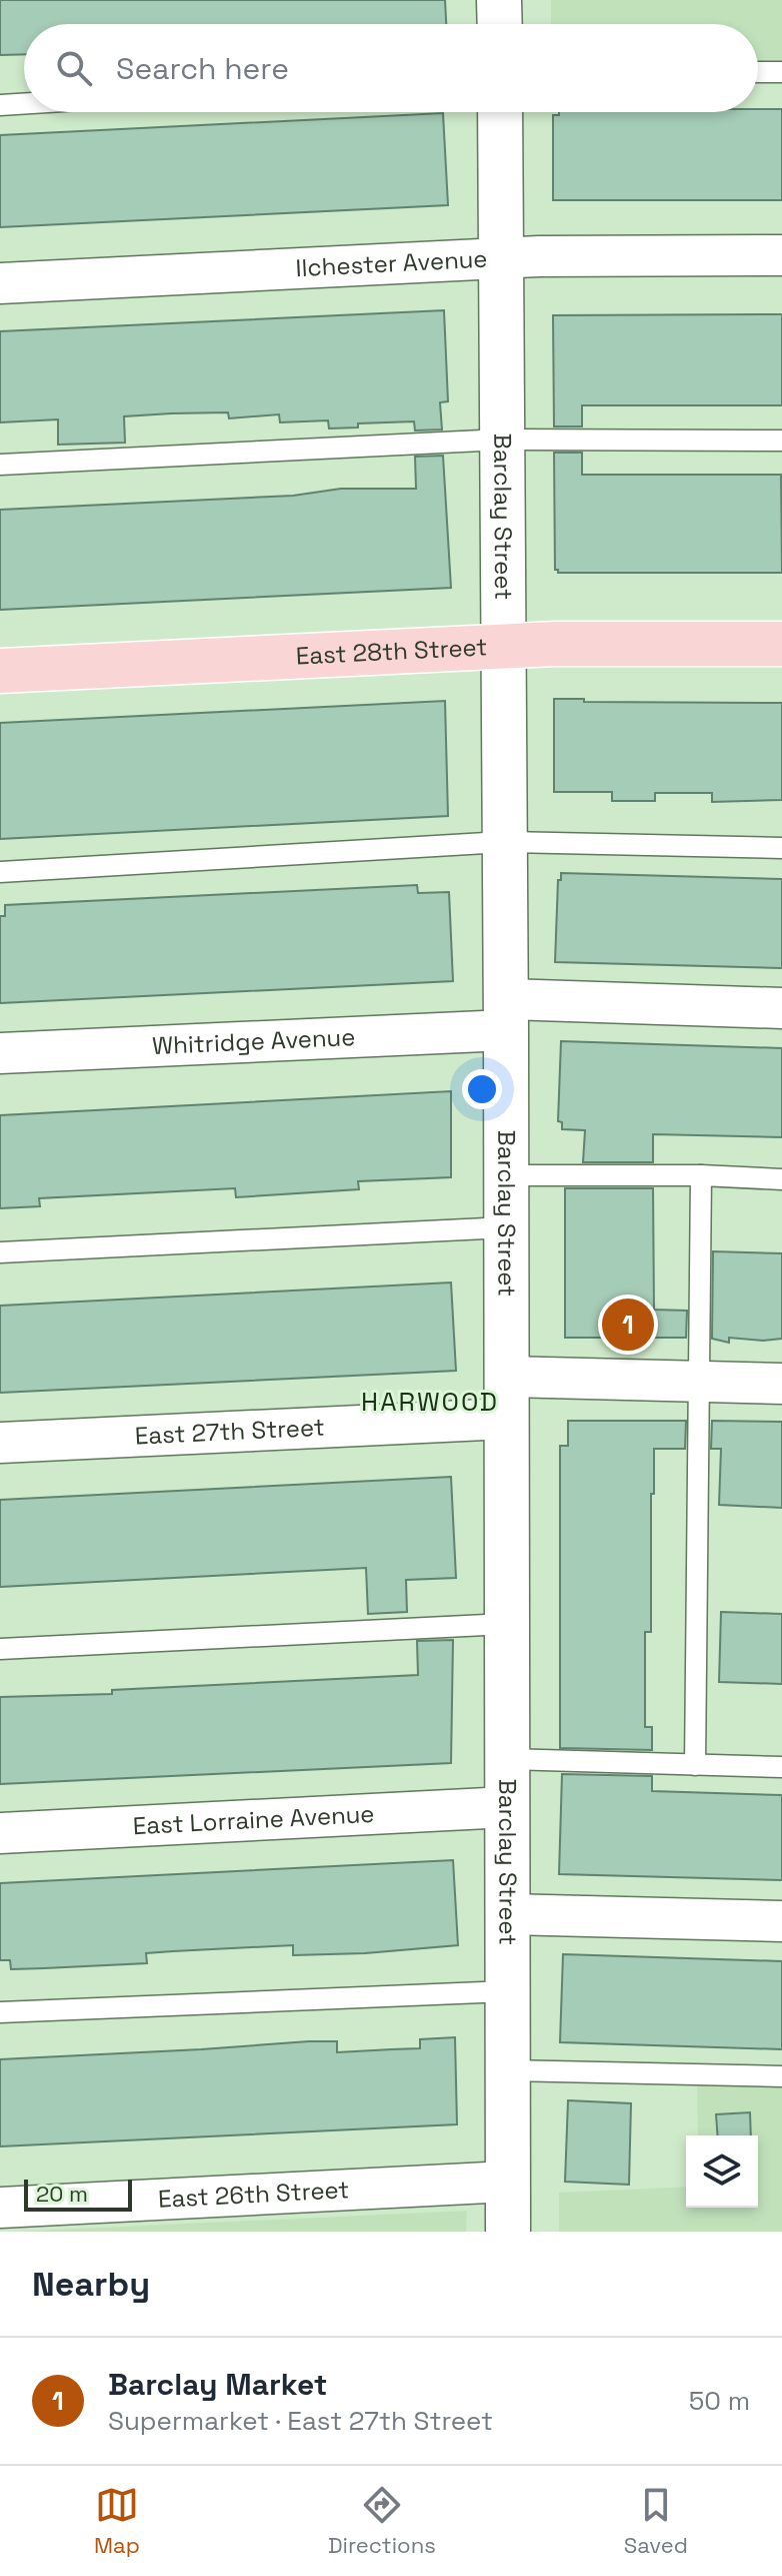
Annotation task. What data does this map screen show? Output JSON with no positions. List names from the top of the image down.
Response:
{
  "streets": {
    "main road": ["East 28th Street"],
    "street": [
      "Ilchester Avenue",
      "Barclay Street",
      "Whitridge Avenue",
      "East 27th Street",
      "East Lorraine Avenue",
      "East 26th Street"
    ]
  },
  "crossings": [
    ["Ilchester Avenue", "Barclay Street"],
    ["Barclay Street", "East 28th Street"],
    ["Barclay Street", "Whitridge Avenue"],
    ["Barclay Street", "East 27th Street"],
    ["Barclay Street", "East Lorraine Avenue"],
    ["Barclay Street", "East 26th Street"]
  ],
  "districts": ["HARWOOD"],
  "scale_bar": "20 m",
  "page": {
    "search": "Search here",
    "pins": "1",
    "scale": "20 m",
    "heading": "Nearby",
    "list": [
      {
        "mark": "1",
        "name": "Barclay Market",
        "note": "Supermarket · East 27th Street",
        "value": "50 m"
      }
    ],
    "nav": ["Map", "Directions", "Saved"]
  }
}
